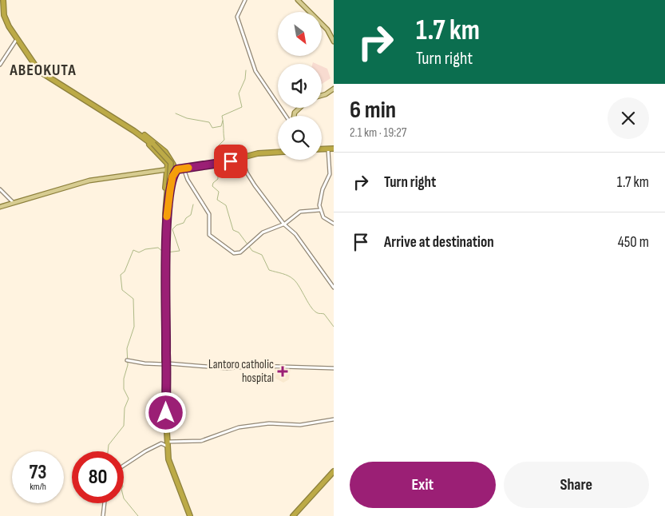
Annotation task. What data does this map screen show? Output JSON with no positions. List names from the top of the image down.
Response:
{
  "districts": ["ABEOKUTA"],
  "places": {
    "health": ["Lantoro catholic hospital"]
  },
  "north": "bottom right",
  "page": {
    "turn": ["1.7 km", "Turn right"],
    "heading": ["6 min", "2.1 km · 19:27"],
    "list": [
      {
        "name": "Turn right",
        "value": "1.7 km"
      },
      {
        "name": "Arrive at destination",
        "value": "450 m"
      }
    ],
    "speed": "73 km/h",
    "limit": "80",
    "buttons": ["Exit", "Share"]
  }
}
